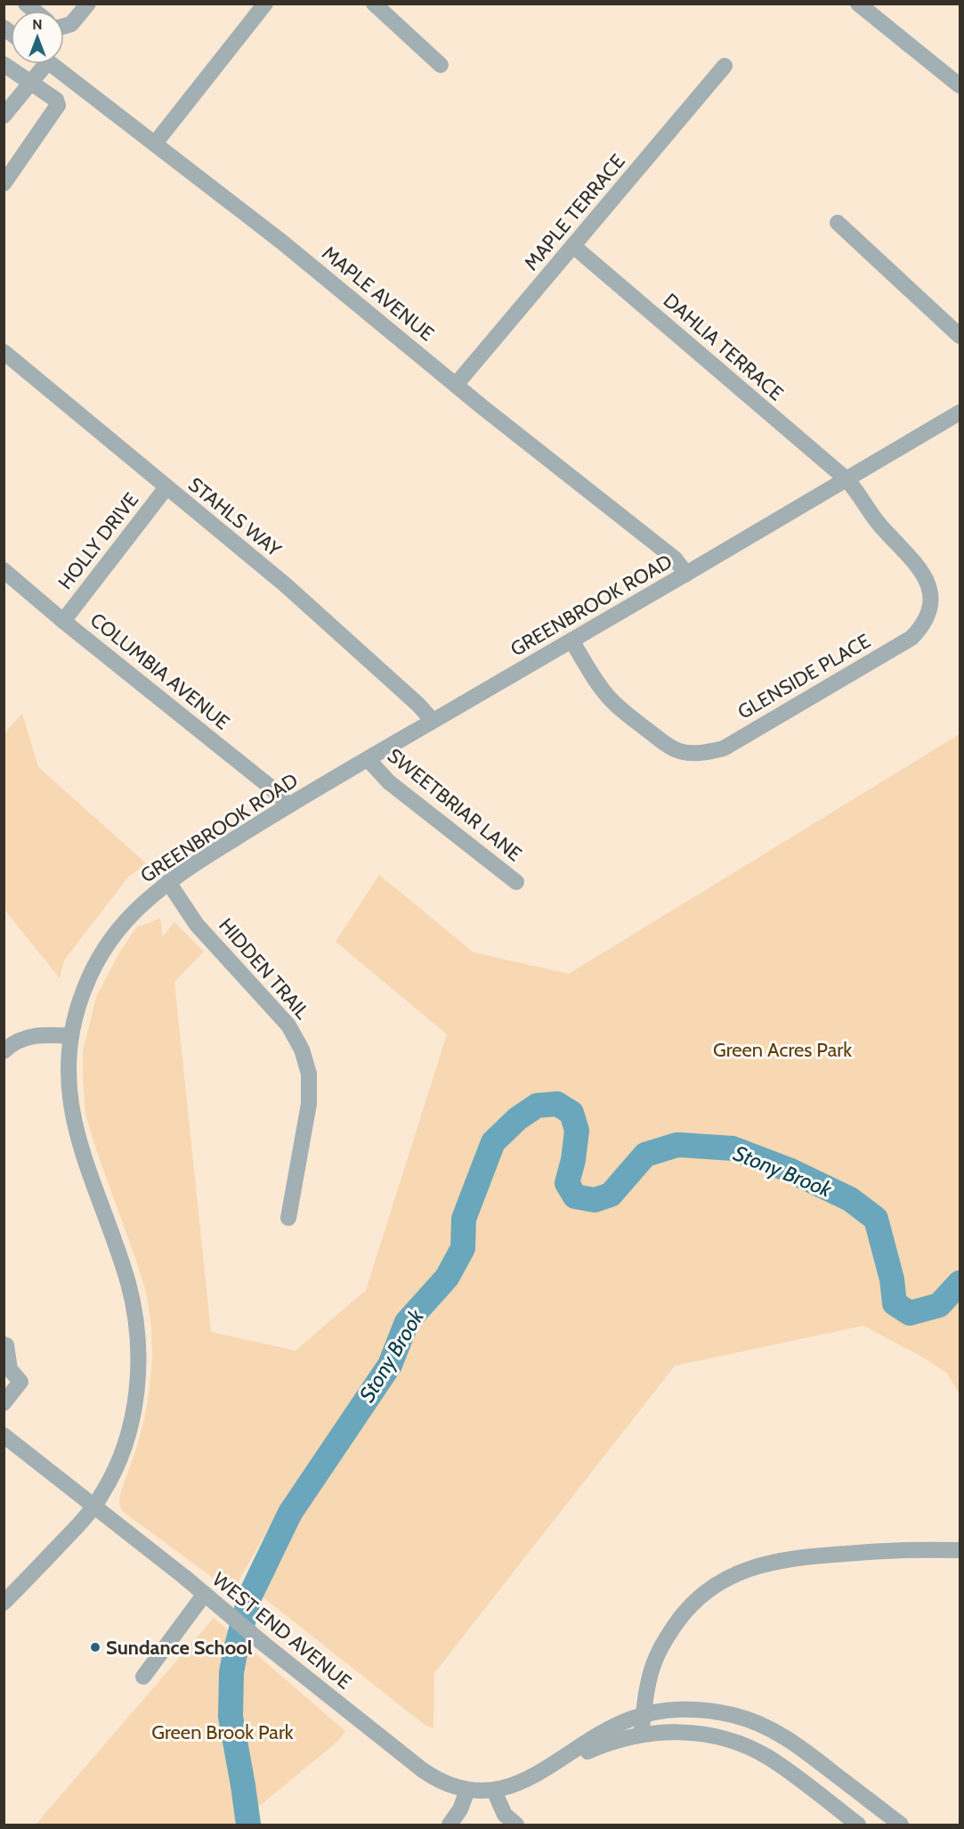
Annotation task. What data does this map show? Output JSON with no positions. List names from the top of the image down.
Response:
{
  "streets": {
    "street": [
      "MAPLE TERRACE",
      "MAPLE AVENUE",
      "DAHLIA TERRACE",
      "STAHLS WAY",
      "HOLLY DRIVE",
      "GREENBROOK ROAD",
      "COLUMBIA AVENUE",
      "GLENSIDE PLACE",
      "SWEETBRIAR LANE",
      "HIDDEN TRAIL",
      "WEST END AVENUE"
    ]
  },
  "crossings": [
    ["MAPLE TERRACE", "MAPLE AVENUE"],
    ["MAPLE TERRACE", "DAHLIA TERRACE"],
    ["MAPLE AVENUE", "GREENBROOK ROAD"],
    ["DAHLIA TERRACE", "GREENBROOK ROAD"],
    ["DAHLIA TERRACE", "GLENSIDE PLACE"],
    ["STAHLS WAY", "HOLLY DRIVE"],
    ["STAHLS WAY", "GREENBROOK ROAD"],
    ["HOLLY DRIVE", "COLUMBIA AVENUE"],
    ["GREENBROOK ROAD", "COLUMBIA AVENUE"],
    ["GREENBROOK ROAD", "GLENSIDE PLACE"],
    ["GREENBROOK ROAD", "SWEETBRIAR LANE"],
    ["GREENBROOK ROAD", "HIDDEN TRAIL"],
    ["GREENBROOK ROAD", "WEST END AVENUE"]
  ],
  "water": ["Stony Brook"],
  "parks": ["Green Acres Park", "Green Brook Park"],
  "places": ["Sundance School"],
  "north": "top"
}
